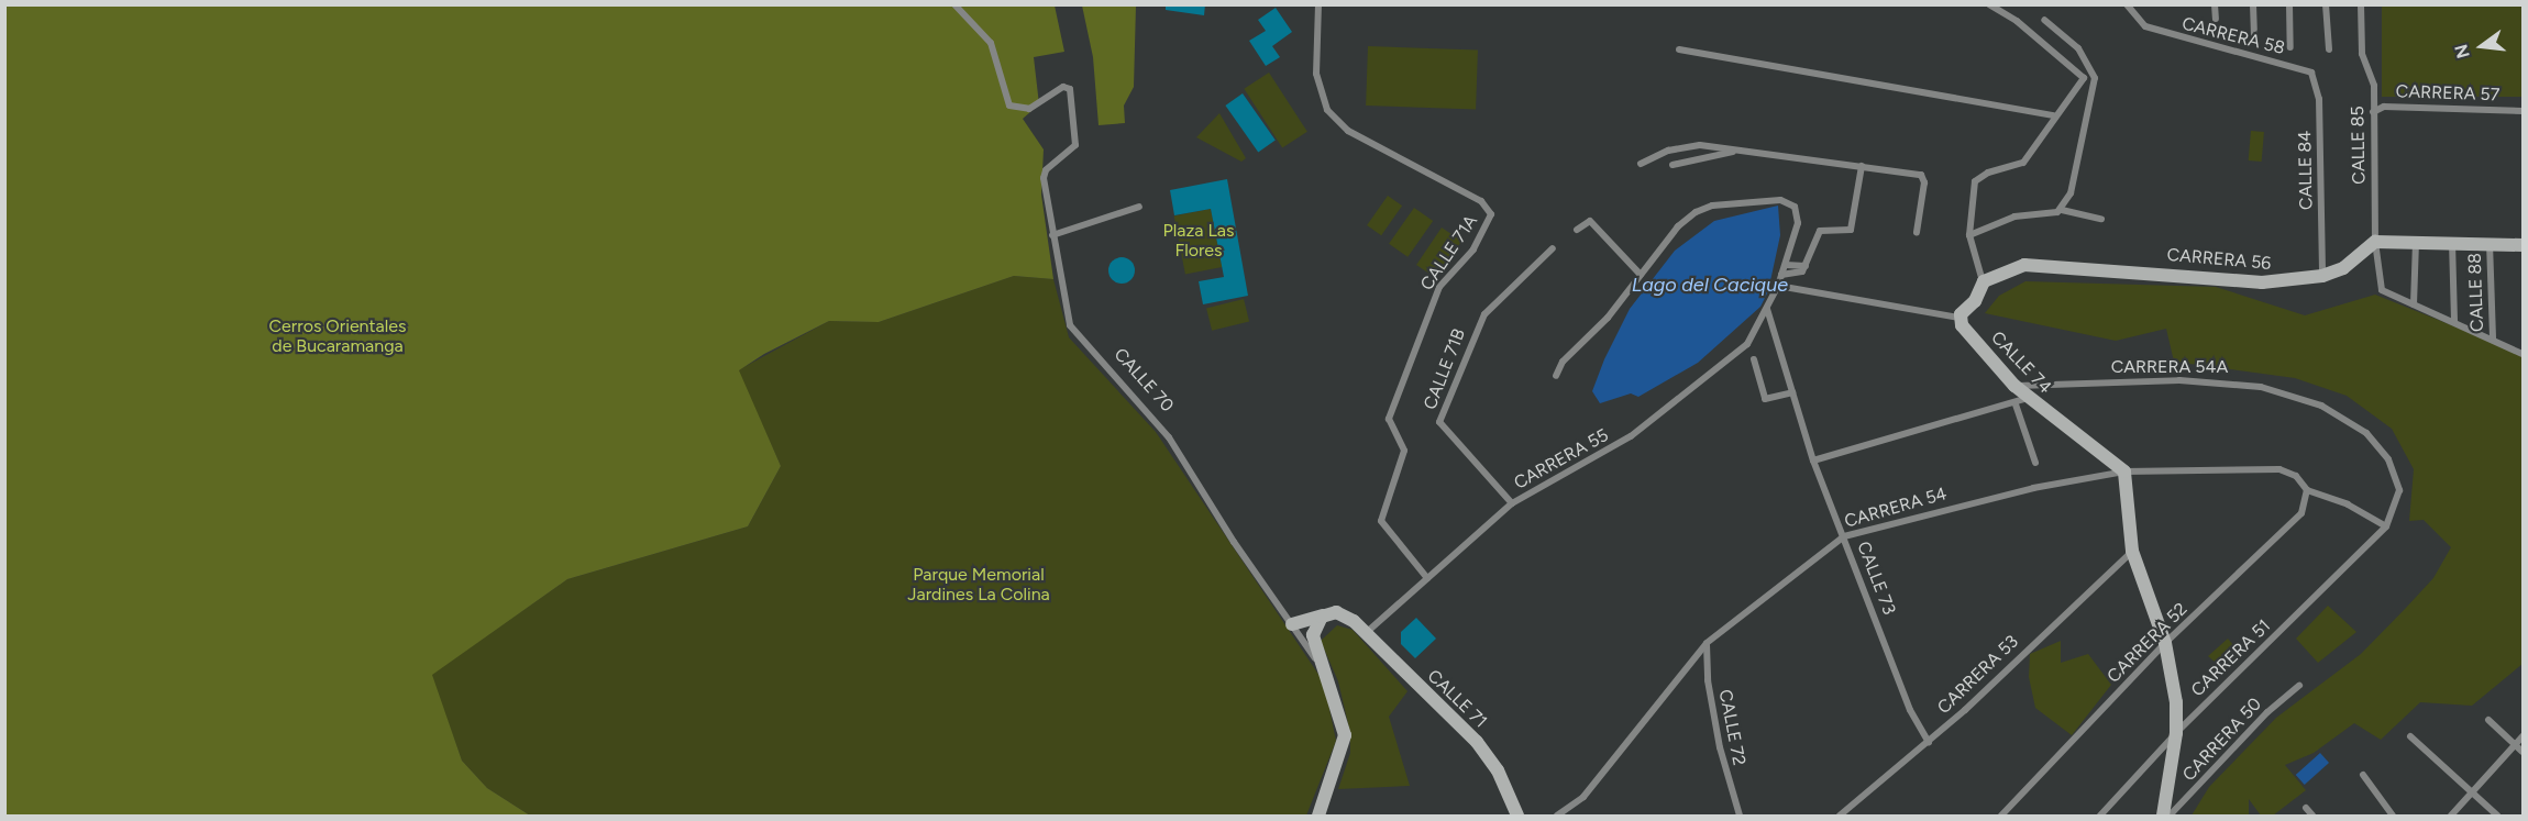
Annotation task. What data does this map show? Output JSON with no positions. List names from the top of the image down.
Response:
{
  "streets": {
    "street": [
      "CARRERA 58",
      "CARRERA 57",
      "CALLE 85",
      "CALLE 84",
      "CALLE 71A",
      "CARRERA 56",
      "CALLE 88",
      "CALLE 74",
      "CARRERA 54A",
      "CALLE 71B",
      "CALLE 70",
      "CARRERA 55",
      "CARRERA 54",
      "CALLE 73",
      "CARRERA 52",
      "CARRERA 51",
      "CARRERA 53",
      "CALLE 71",
      "CALLE 72",
      "CARRERA 50"
    ]
  },
  "crossings": [
    ["CARRERA 58", "CALLE 84"],
    ["CARRERA 57", "CALLE 85"],
    ["CALLE 85", "CARRERA 56"],
    ["CALLE 84", "CARRERA 56"],
    ["CALLE 71A", "CARRERA 55"],
    ["CALLE 74", "CARRERA 54A"],
    ["CALLE 74", "CARRERA 54"],
    ["CARRERA 54A", "CARRERA 54"],
    ["CARRERA 54A", "CARRERA 51"],
    ["CALLE 71B", "CARRERA 55"],
    ["CARRERA 55", "CALLE 73"],
    ["CARRERA 55", "CALLE 71"],
    ["CARRERA 54", "CALLE 73"],
    ["CARRERA 54", "CARRERA 52"],
    ["CARRERA 54", "CARRERA 51"],
    ["CARRERA 54", "CALLE 72"],
    ["CALLE 73", "CARRERA 53"]
  ],
  "water": ["Lago del Cacique"],
  "parks": ["Plaza Las Flores", "Cerros Orientales de Bucaramanga", "Parque Memorial Jardines La Colina"],
  "north": "left"
}
